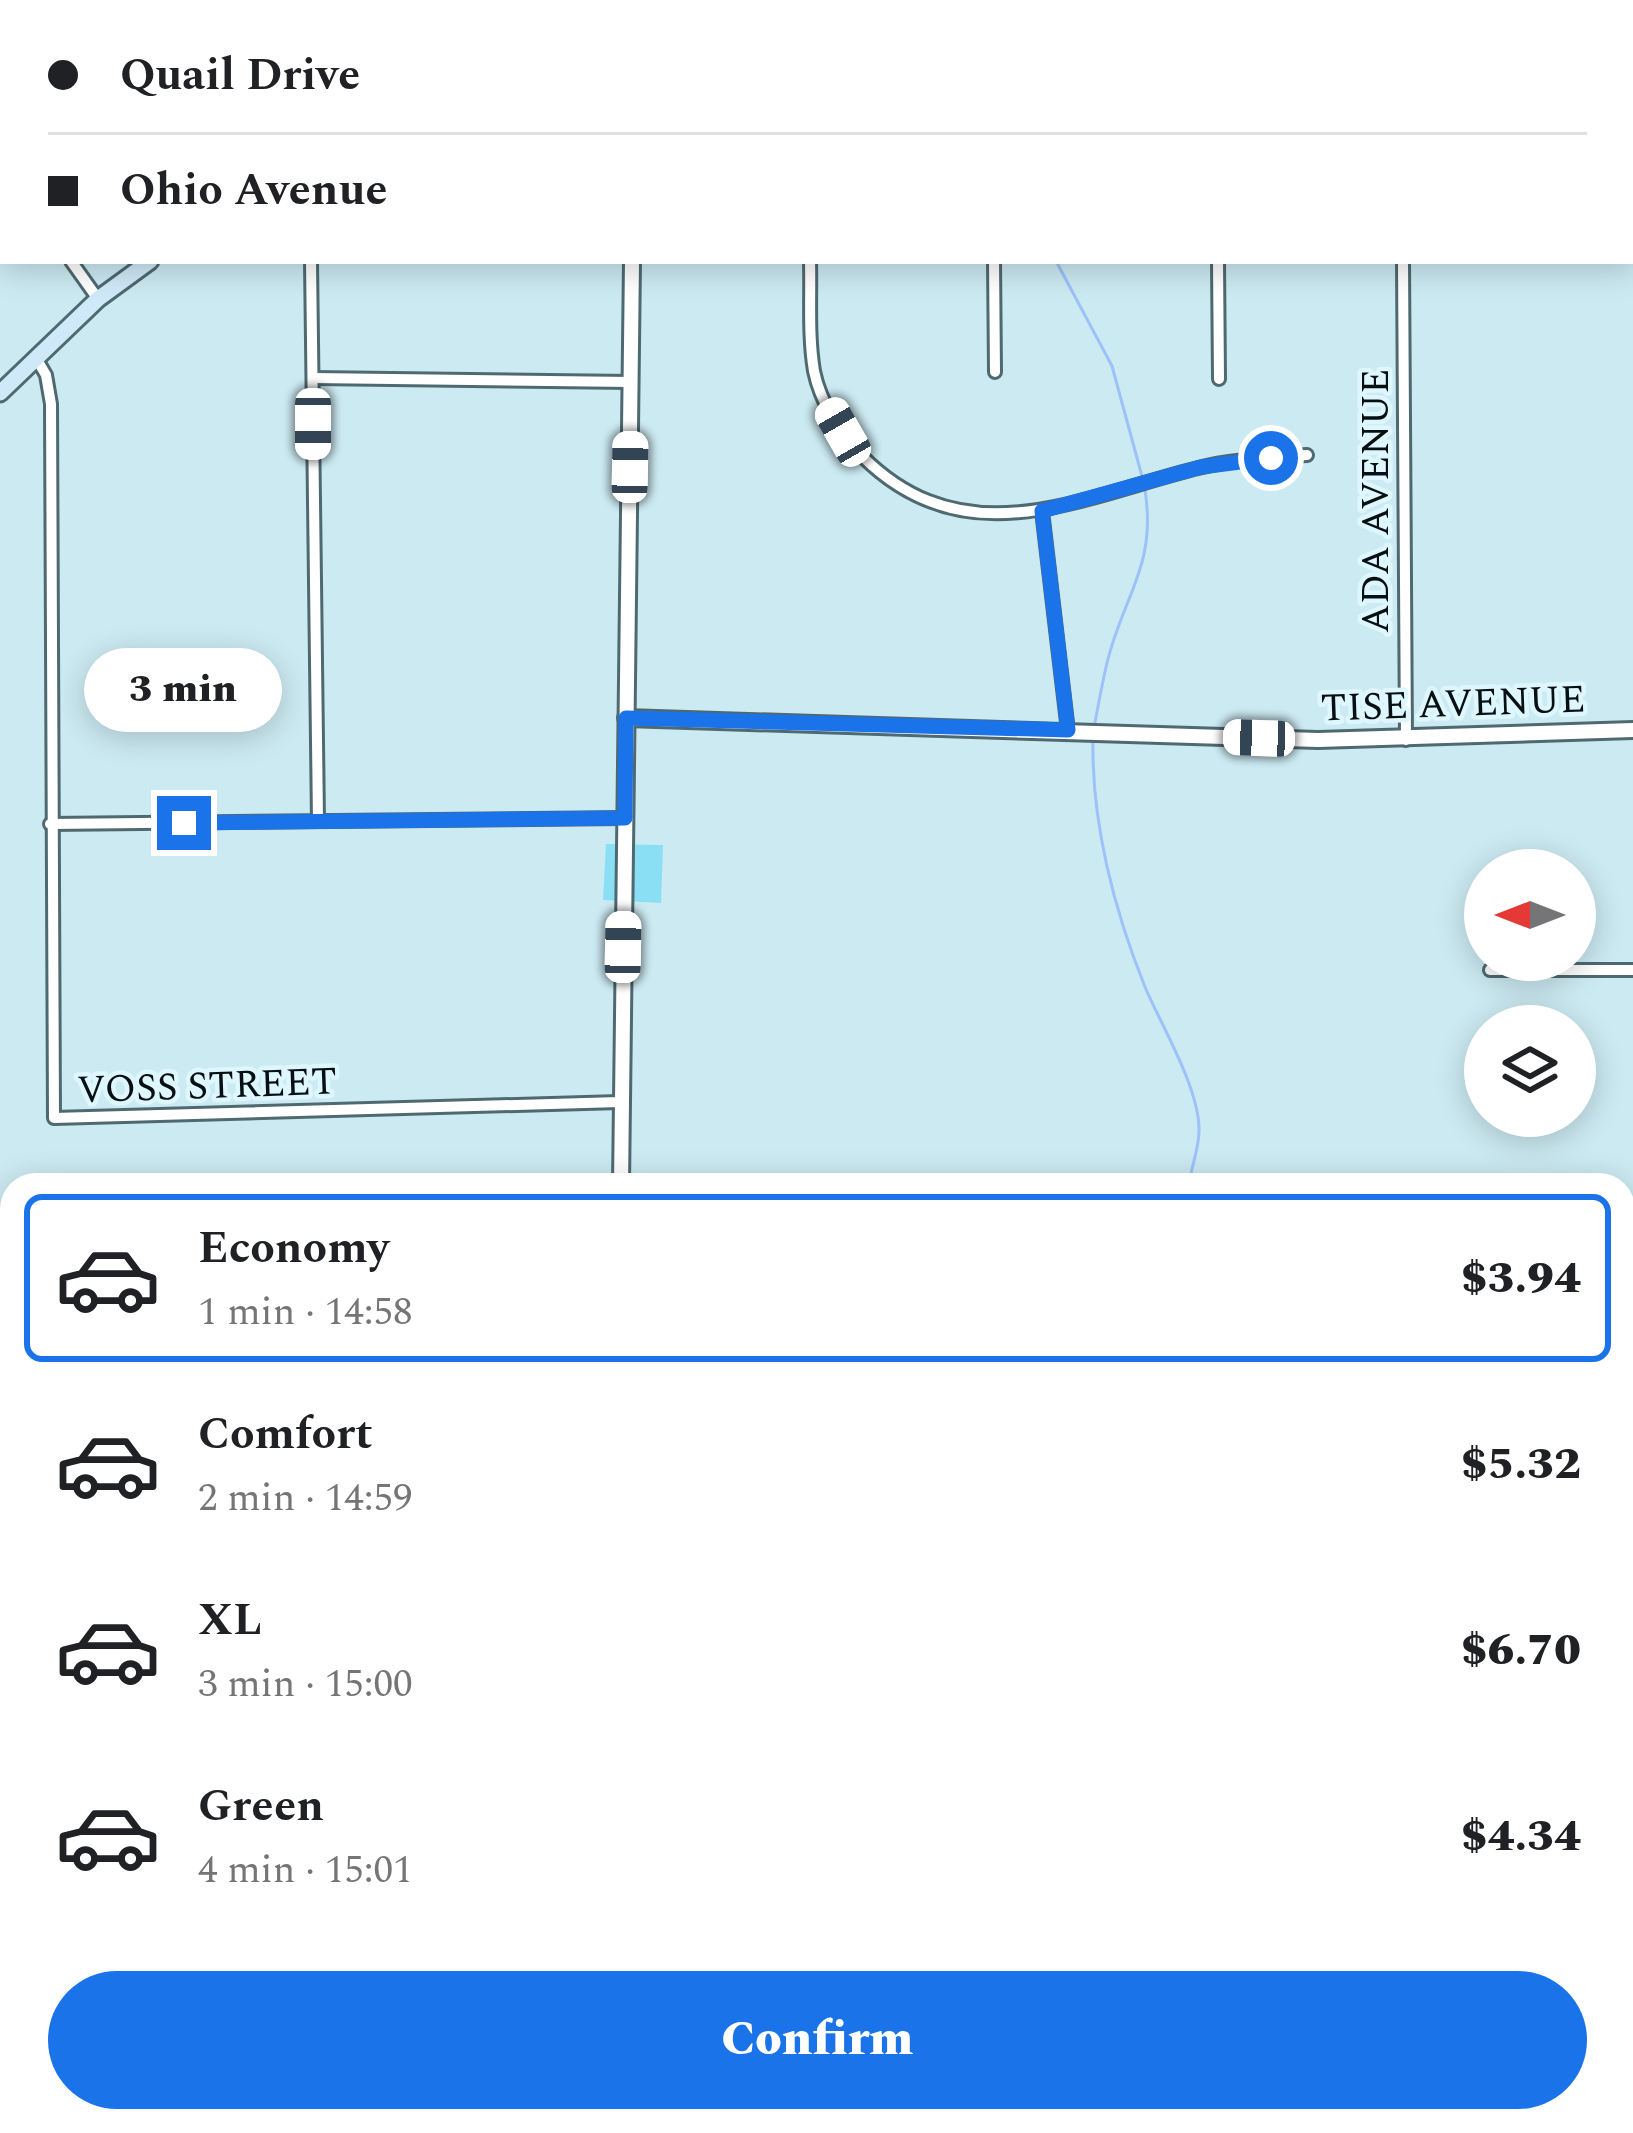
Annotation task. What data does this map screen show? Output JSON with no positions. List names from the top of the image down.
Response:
{
  "streets": {
    "street": ["ADA AVENUE", "TISE AVENUE", "VOSS STREET"]
  },
  "crossings": [
    ["ADA AVENUE", "TISE AVENUE"]
  ],
  "north": "left",
  "page": {
    "banner": ["Quail Drive", "Ohio Avenue"],
    "bubble": "3 min",
    "list": [
      {
        "name": "Economy",
        "note": "1 min · 14:58",
        "value": "$3.94"
      },
      {
        "name": "Comfort",
        "note": "2 min · 14:59",
        "value": "$5.32"
      },
      {
        "name": "XL",
        "note": "3 min · 15:00",
        "value": "$6.70"
      },
      {
        "name": "Green",
        "note": "4 min · 15:01",
        "value": "$4.34"
      }
    ],
    "buttons": "Confirm"
  }
}
